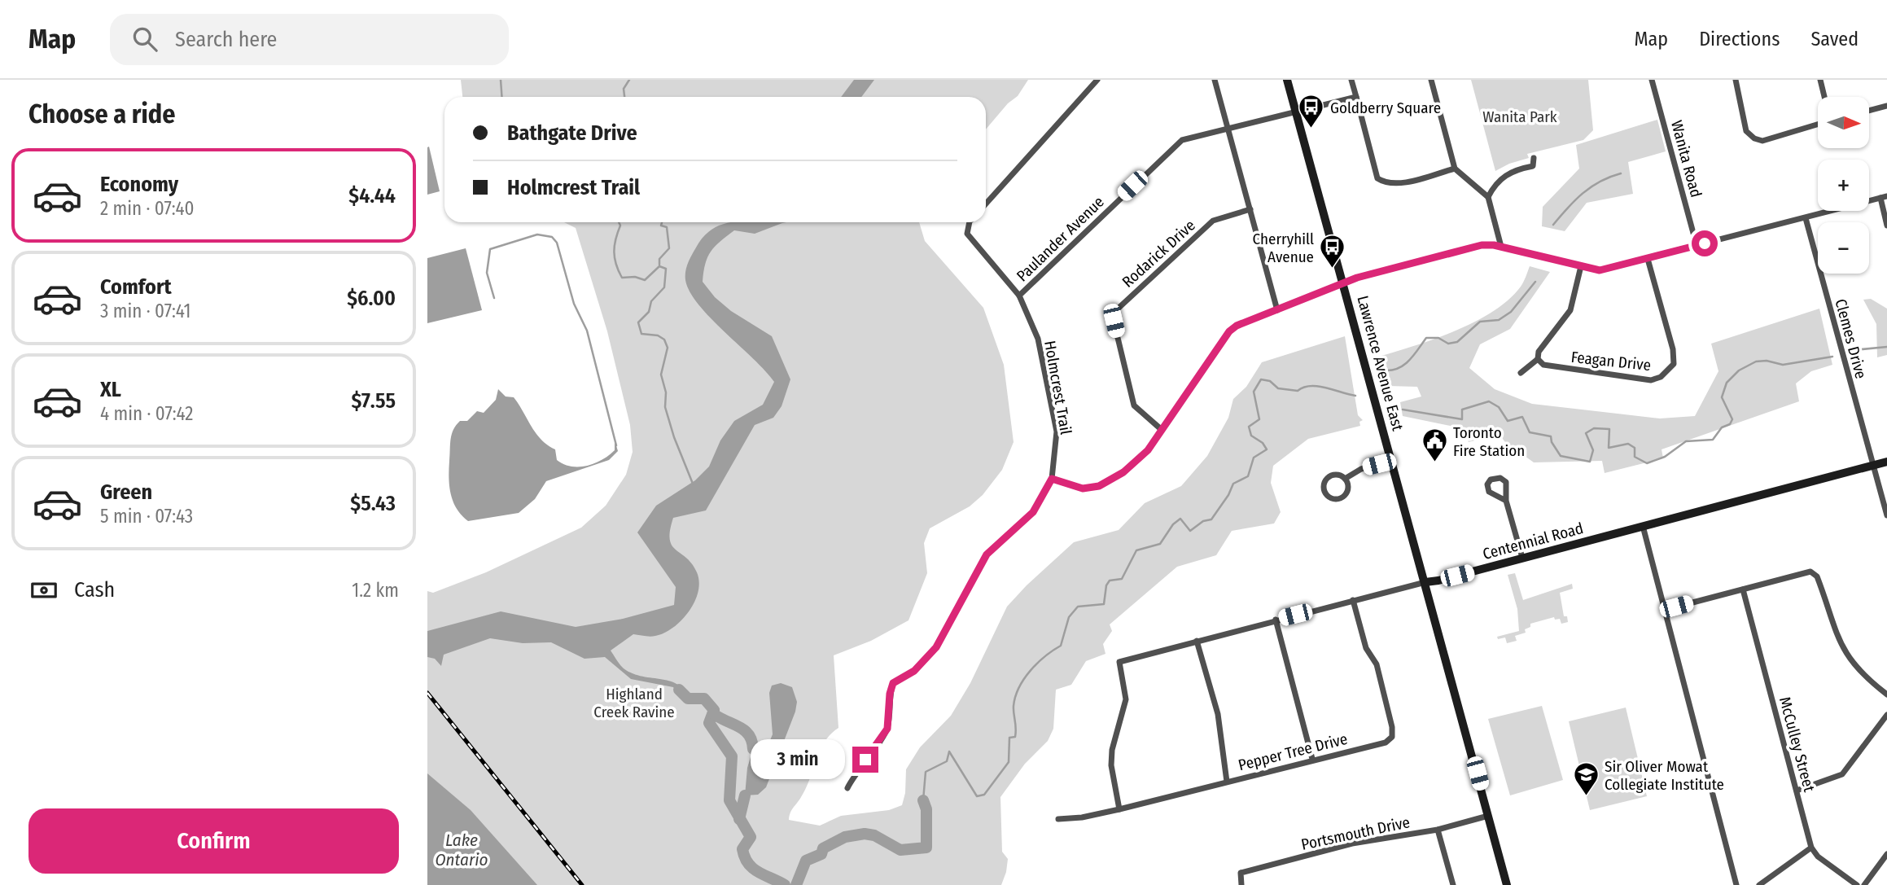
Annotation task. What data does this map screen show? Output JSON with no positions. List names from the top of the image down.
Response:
{
  "streets": {
    "main road": ["Lawrence Avenue East", "Centennial Road"],
    "street": [
      "Wanita Road",
      "Paulander Avenue",
      "Rodarick Drive",
      "Clemes Drive",
      "Feagan Drive",
      "Holmcrest Trail",
      "McCulley Street",
      "Pepper Tree Drive",
      "Portsmouth Drive"
    ]
  },
  "crossings": [
    ["Paulander Avenue", "Lawrence Avenue East"],
    ["Paulander Avenue", "Holmcrest Trail"],
    ["Clemes Drive", "Centennial Road"],
    ["Lawrence Avenue East", "Centennial Road"],
    ["Lawrence Avenue East", "Portsmouth Drive"],
    ["Centennial Road", "Pepper Tree Drive"]
  ],
  "water": ["Lake Ontario"],
  "parks": ["Wanita Park", "Highland Creek Ravine"],
  "places": {
    "bus stop": ["Goldberry Square", "Cherryhill Avenue"],
    "public building": ["Toronto Fire Station"],
    "school or university": ["Sir Oliver Mowat Collegiate Institute"]
  },
  "north": "right",
  "page": {
    "header": "Map",
    "search": "Search here",
    "nav": ["Map", "Directions", "Saved"],
    "heading": "Choose a ride",
    "map_buttons": ["+", "−"],
    "banner": ["Bathgate Drive", "Holmcrest Trail"],
    "list": [
      {
        "name": "Economy",
        "note": "2 min · 07:40",
        "value": "$4.44"
      },
      {
        "name": "Comfort",
        "note": "3 min · 07:41",
        "value": "$6.00"
      },
      {
        "name": "XL",
        "note": "4 min · 07:42",
        "value": "$7.55"
      },
      {
        "name": "Green",
        "note": "5 min · 07:43",
        "value": "$5.43"
      }
    ],
    "pay": ["Cash", "1.2 km"],
    "bubble": "3 min",
    "buttons": "Confirm"
  }
}
